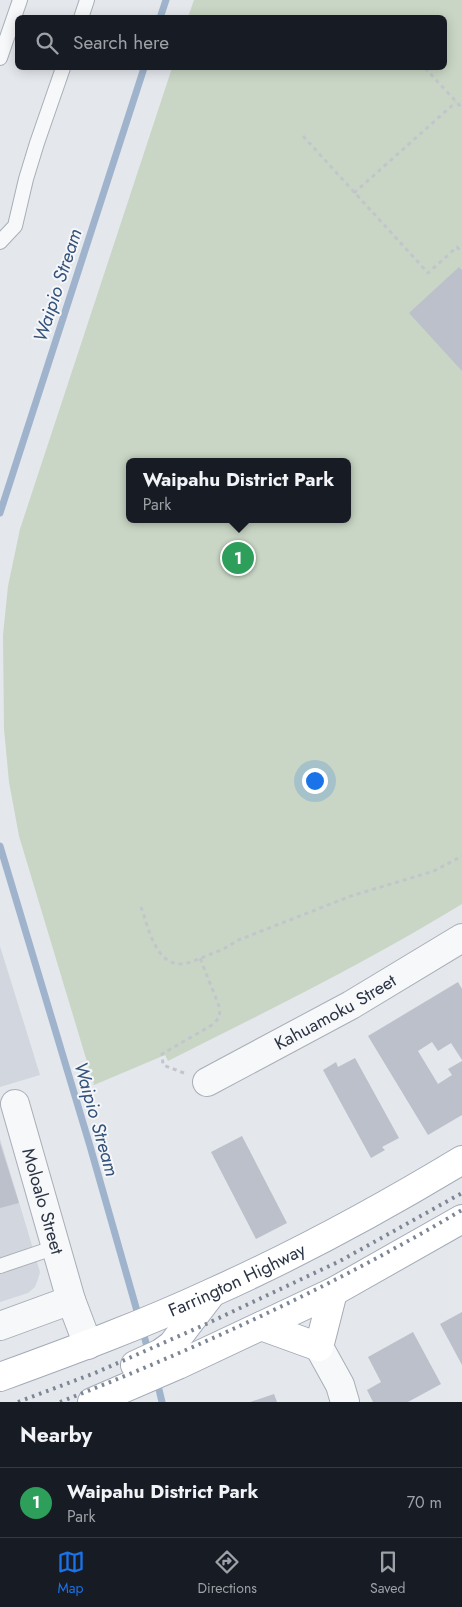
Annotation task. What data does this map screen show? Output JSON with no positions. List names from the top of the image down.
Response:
{
  "streets": {
    "main road": ["Farrington Highway"],
    "street": ["Kahuamoku Street", "Moloalo Street"]
  },
  "crossings": [
    ["Moloalo Street", "Farrington Highway"]
  ],
  "water": ["Waipio Stream"],
  "page": {
    "search": "Search here",
    "popup": ["Waipahu District Park", "Park"],
    "pins": "1",
    "heading": "Nearby",
    "list": [
      {
        "mark": "1",
        "name": "Waipahu District Park",
        "note": "Park",
        "value": "70 m"
      }
    ],
    "nav": ["Map", "Directions", "Saved"]
  }
}
